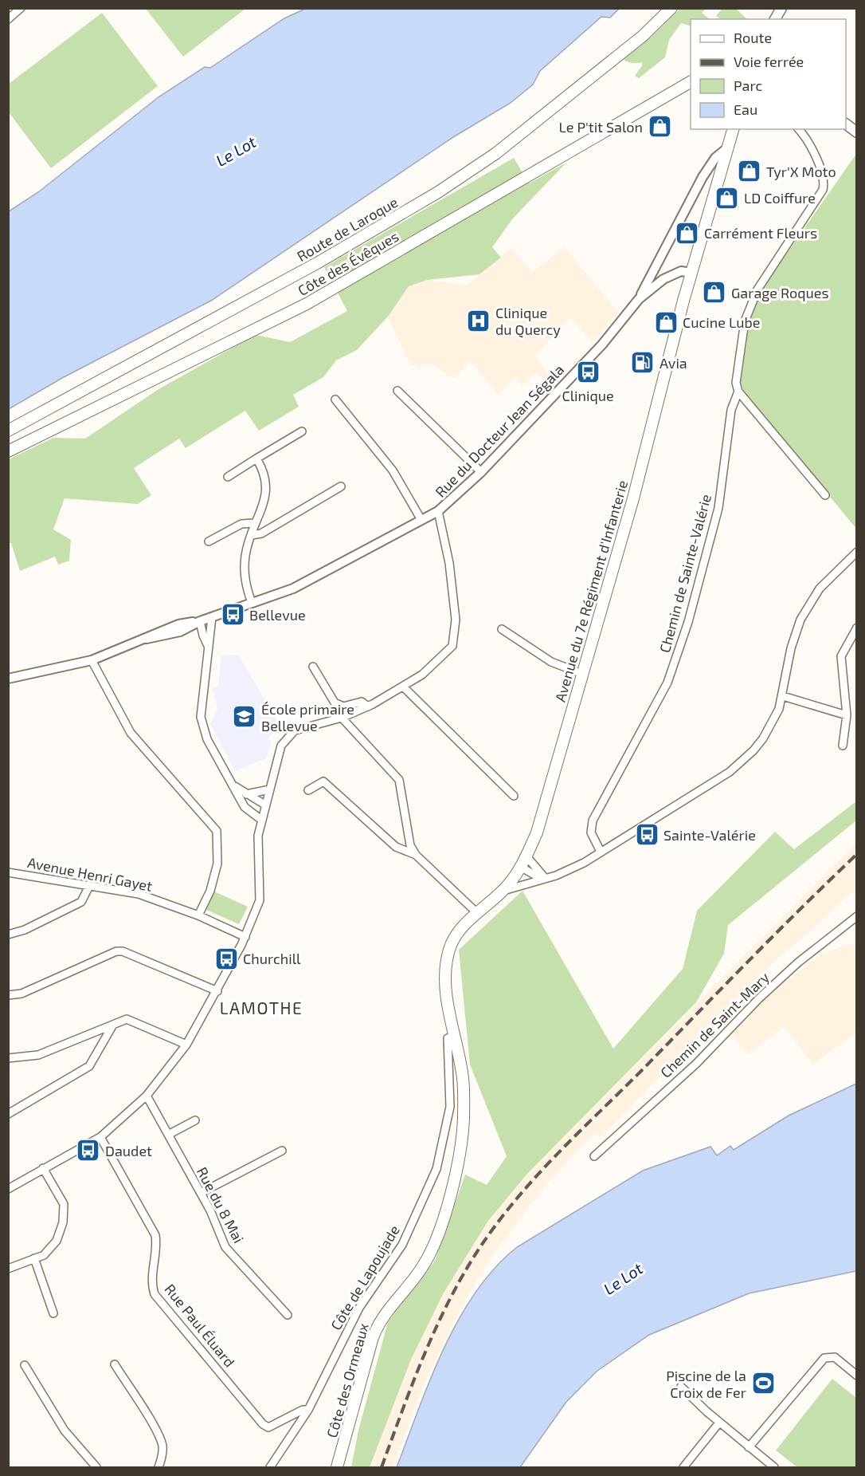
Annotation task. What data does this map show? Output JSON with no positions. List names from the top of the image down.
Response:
{
  "streets": {
    "main road": [
      "Route de Laroque",
      "Côte des Évêques",
      "Avenue du 7e Régiment d'Infanterie",
      "Côte des Ormeaux"
    ],
    "street": [
      "Rue du Docteur Jean Ségala",
      "Chemin de Sainte-Valérie",
      "Avenue Henri Gayet",
      "Chemin de Saint-Mary",
      "Rue du 8 Mai",
      "Côte de Lapoujade",
      "Rue Paul Éluard"
    ]
  },
  "crossings": [
    ["Rue du Docteur Jean Ségala", "Avenue du 7e Régiment d'Infanterie"],
    ["Avenue du 7e Régiment d'Infanterie", "Côte de Lapoujade"],
    ["Avenue du 7e Régiment d'Infanterie", "Côte des Ormeaux"],
    ["Côte de Lapoujade", "Rue Paul Éluard"],
    ["Côte de Lapoujade", "Côte des Ormeaux"]
  ],
  "districts": ["LAMOTHE"],
  "water": ["Le Lot"],
  "places": {
    "shop": [
      "Le P'tit Salon",
      "Tyr'X Moto",
      "LD Coiffure",
      "Carrément Fleurs",
      "Garage Roques",
      "Cucine Lube"
    ],
    "hospital": ["Clinique du Quercy"],
    "fuel station": ["Avia"],
    "bus stop": [
      "Clinique",
      "Bellevue",
      "Sainte-Valérie",
      "Churchill",
      "Daudet"
    ],
    "school or university": ["École primaire Bellevue"],
    "sports": ["Piscine de la Croix de Fer"]
  },
  "legend": [
    "Route",
    "Voie ferrée",
    "Parc",
    "Eau"
  ]
}
